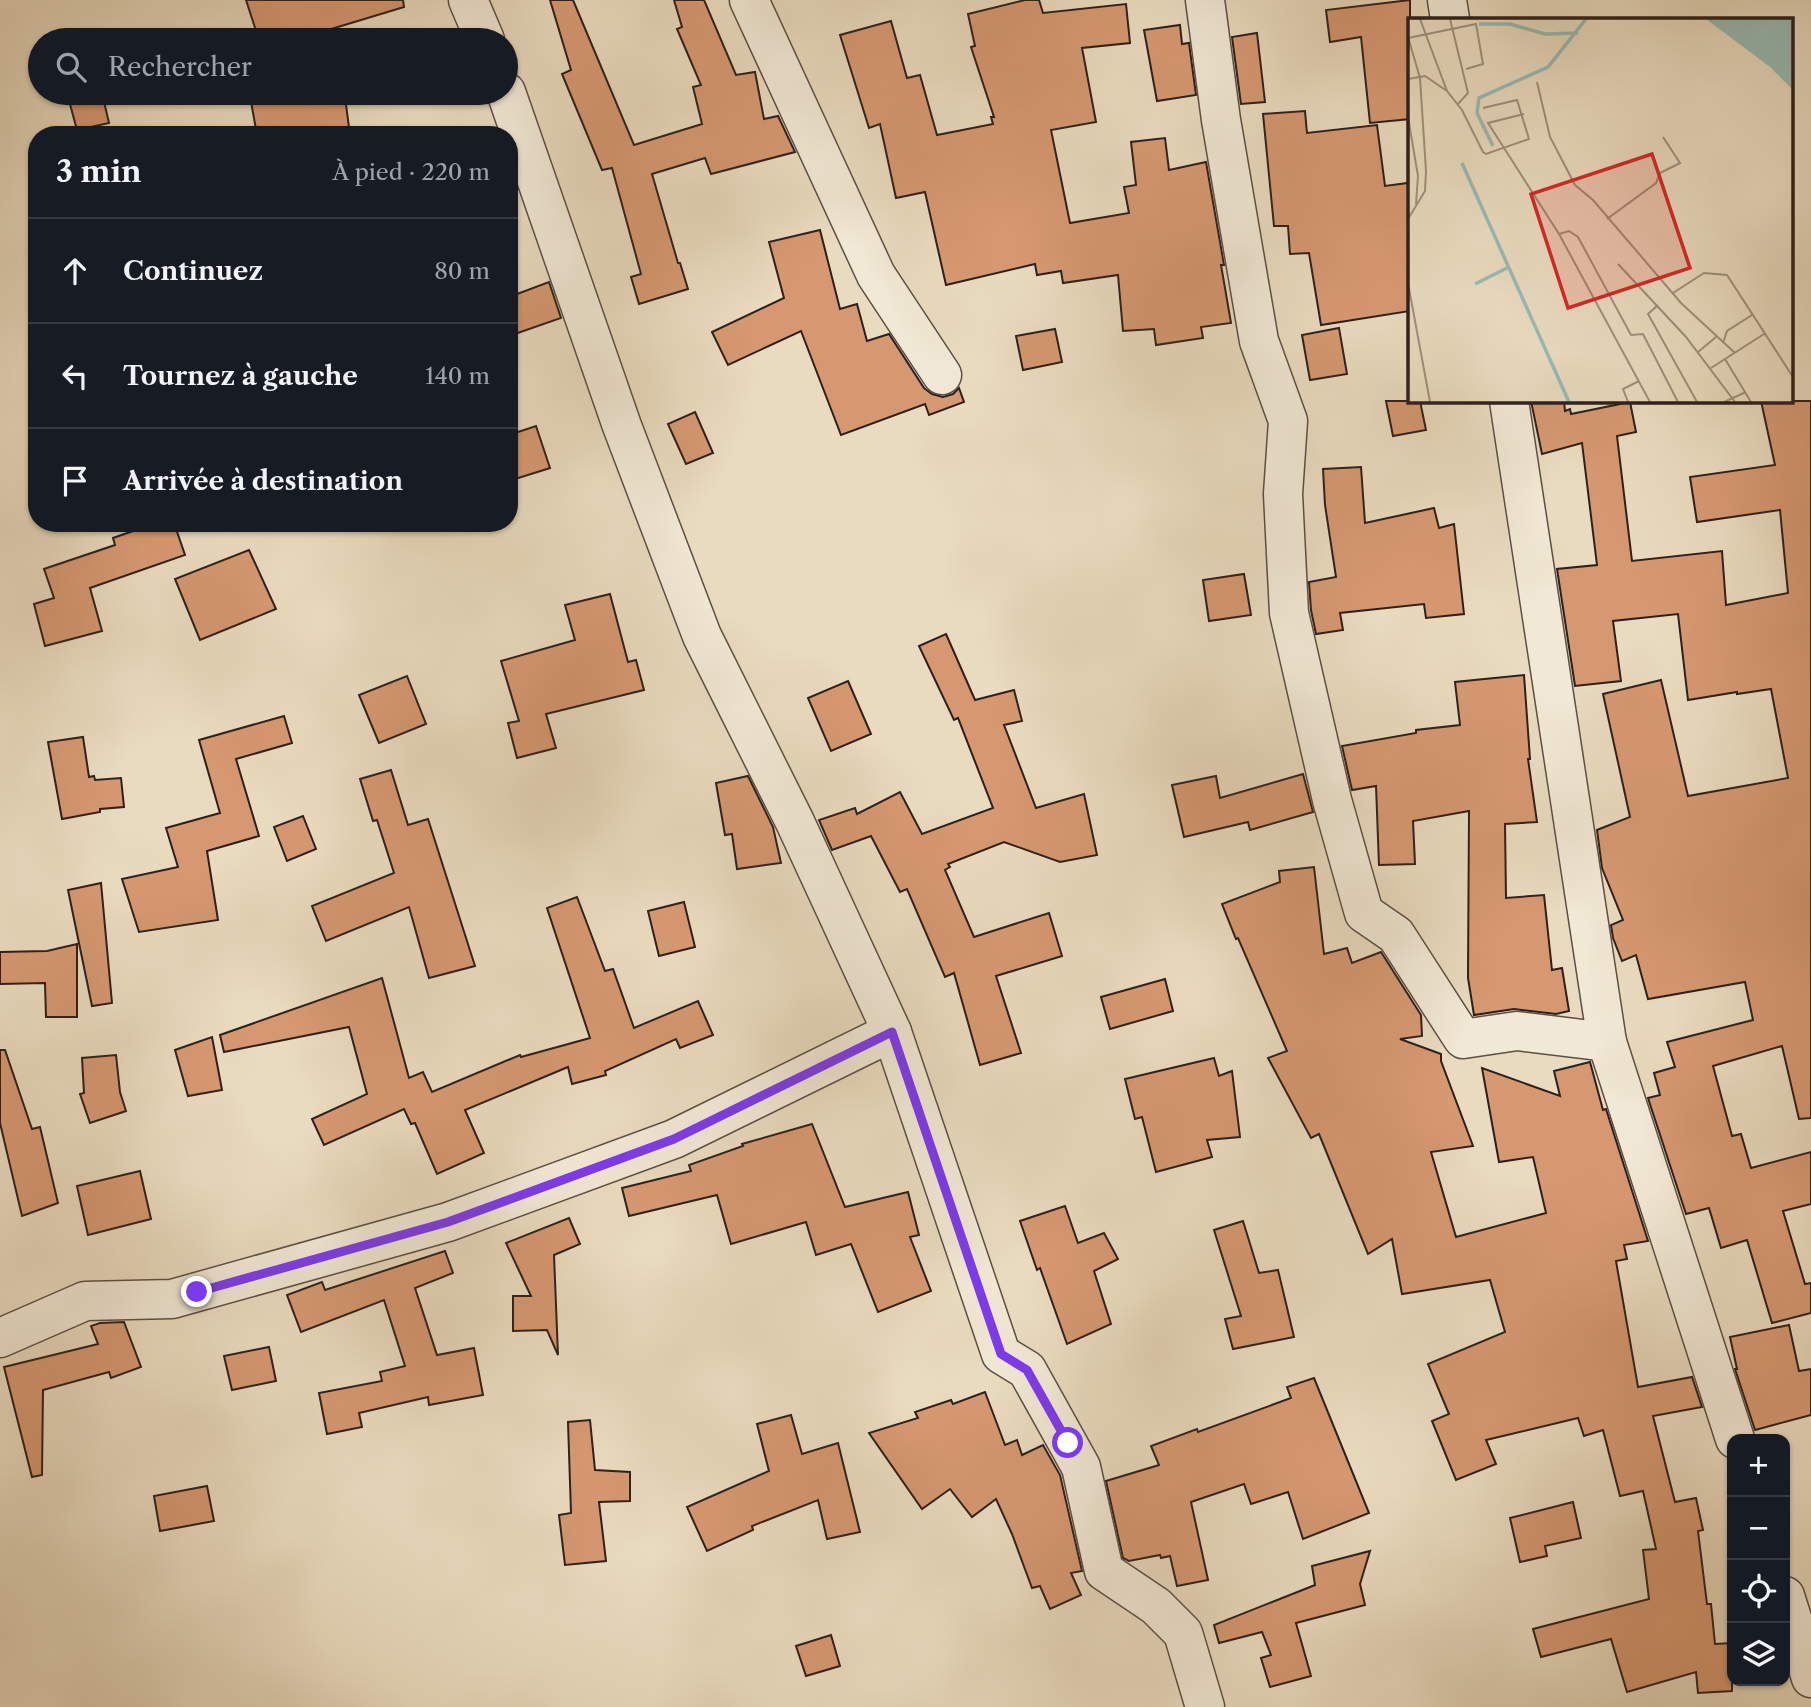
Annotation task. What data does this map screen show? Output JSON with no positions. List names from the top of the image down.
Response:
{
  "page": {
    "search": "Rechercher",
    "heading": ["3 min", "À pied · 220 m"],
    "list": [
      ["Continuez", "80 m"],
      ["Tournez à gauche", "140 m"],
      "Arrivée à destination"
    ],
    "map_buttons": ["+", "−"]
  }
}
